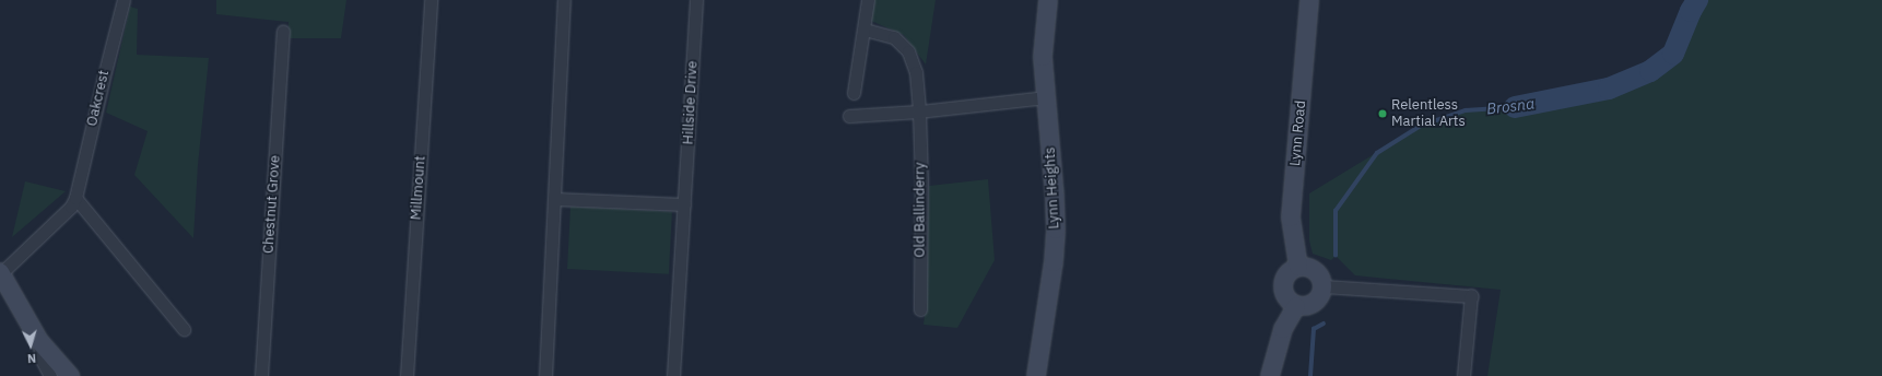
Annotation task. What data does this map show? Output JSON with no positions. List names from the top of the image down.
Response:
{
  "streets": {
    "street": [
      "Oakcrest",
      "Hillside Drive",
      "Lynn Road",
      "Millmount",
      "Lynn Heights",
      "Chestnut Grove",
      "Old Ballinderry"
    ]
  },
  "water": ["Brosna"],
  "places": ["Relentless Martial Arts"],
  "north": "bottom"
}
